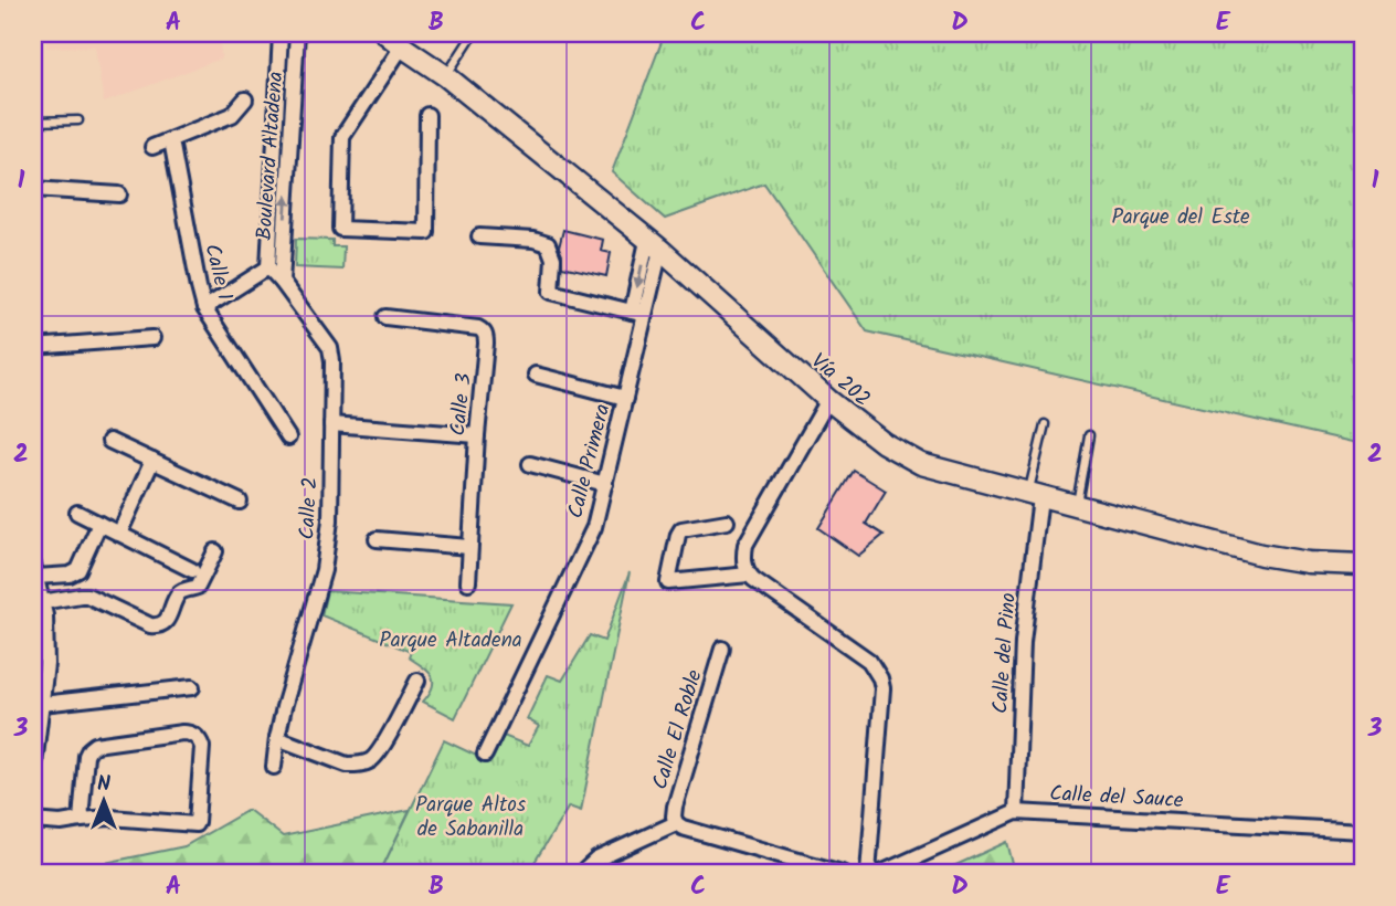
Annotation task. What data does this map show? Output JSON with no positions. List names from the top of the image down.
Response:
{
  "streets": {
    "main road": ["Vía 202"],
    "street": [
      "Boulevard Altadena",
      "Calle 1",
      "Calle 3",
      "Calle Primera",
      "Calle 2",
      "Calle del Pino",
      "Calle El Roble",
      "Calle del Sauce"
    ]
  },
  "crossings": [
    ["Boulevard Altadena", "Calle 2"],
    ["Vía 202", "Calle Primera"],
    ["Vía 202", "Calle del Pino"],
    ["Calle del Pino", "Calle del Sauce"]
  ],
  "parks": ["Parque del Este", "Parque Altadena", "Parque Altos de Sabanilla"],
  "north": "top",
  "grid": {
    "columns": [
      "A",
      "B",
      "C",
      "D",
      "E"
    ],
    "rows": ["1", "2", "3"]
  }
}
